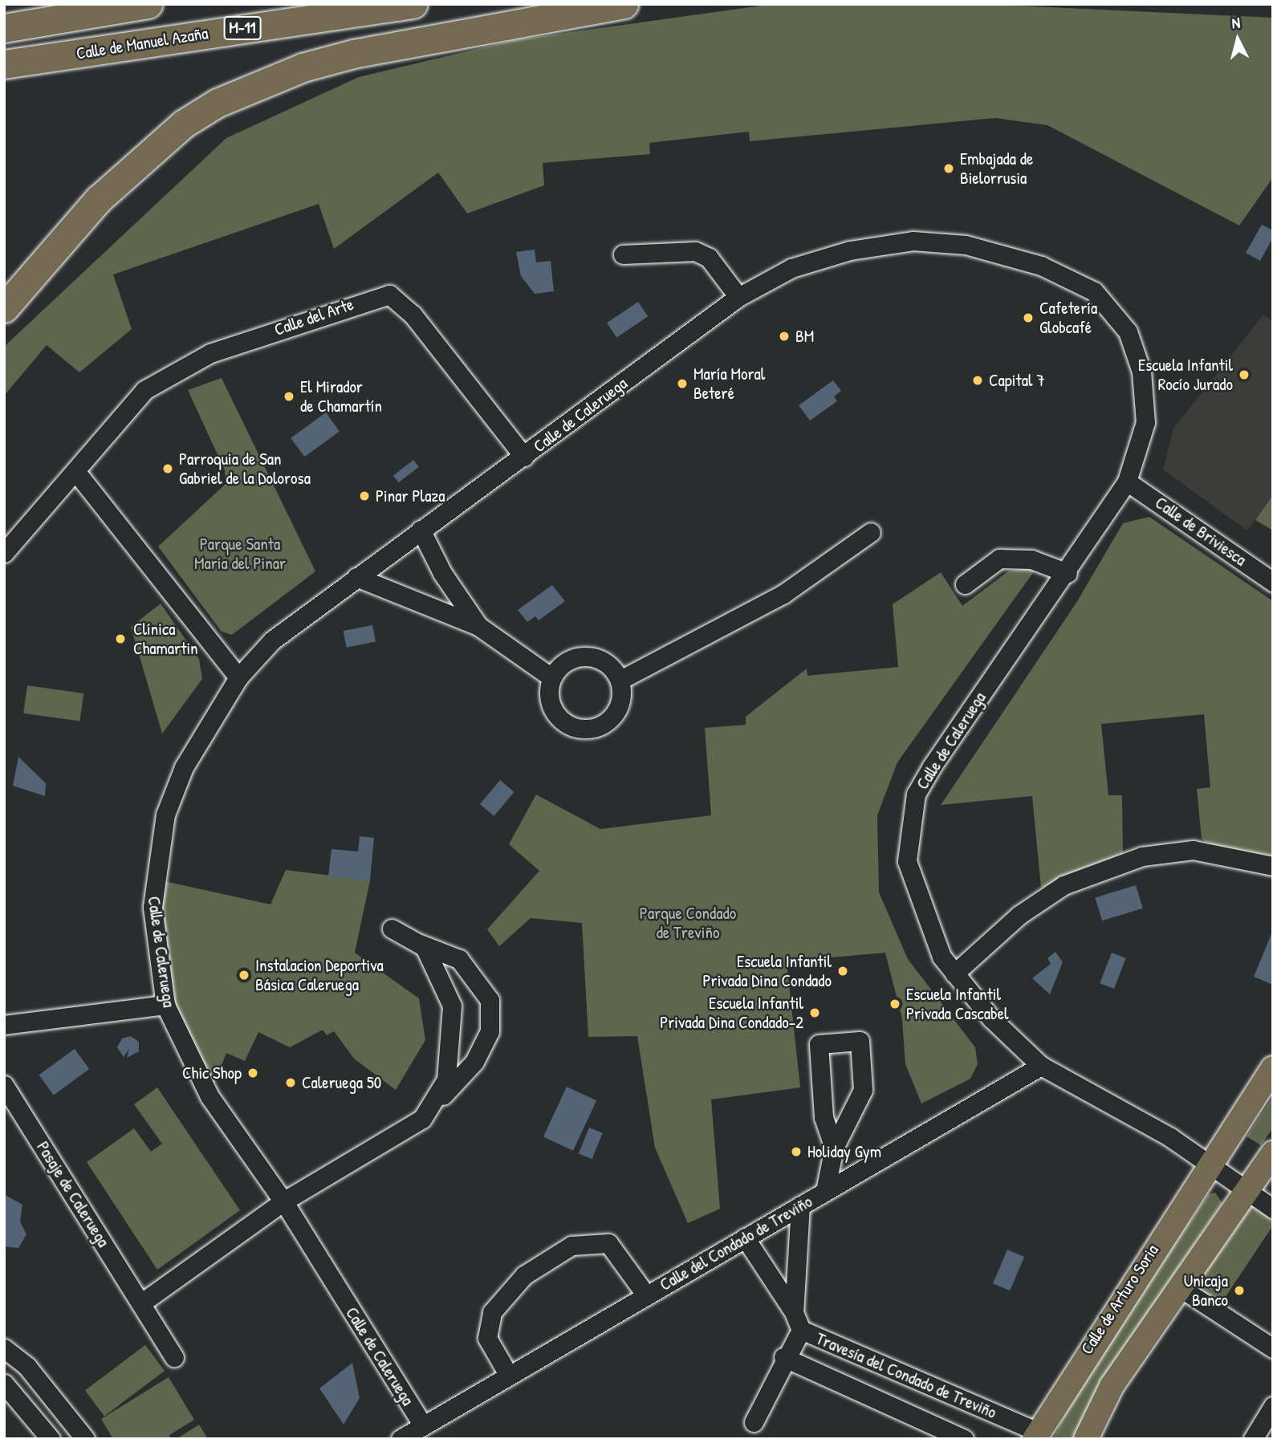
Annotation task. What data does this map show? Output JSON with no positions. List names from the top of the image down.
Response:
{
  "streets": {
    "highway": ["M-11", "Calle de Manuel Azaña"],
    "main road": ["Calle de Arturo Soria"],
    "street": [
      "Calle del Arte",
      "Calle de Caleruega",
      "Calle de Briviesca",
      "Pasaje de Caleruega",
      "Calle del Condado de Treviño",
      "Travesía del Condado de Treviño"
    ]
  },
  "crossings": [
    ["Calle del Arte", "Calle de Caleruega"],
    ["Calle de Caleruega", "Calle de Briviesca"],
    ["Calle de Caleruega", "Calle del Condado de Treviño"],
    ["Calle de Caleruega", "Calle de Arturo Soria"],
    ["Calle de Arturo Soria", "Travesía del Condado de Treviño"]
  ],
  "parks": ["Parque Santa María del Pinar", "Parque Condado de Treviño"],
  "places": [
    "Embajada de Bielorrusia",
    "Cafetería Globcafé",
    "BM",
    "Escuela Infantil Rocío Jurado",
    "Capital 7",
    "María Moral Beteré",
    "El Mirador de Chamartín",
    "Parroquia de San Gabriel de la Dolorosa",
    "Pinar Plaza",
    "Clínica Chamartin",
    "Escuela Infantil Privada Dina Condado",
    "Instalacion Deportiva Básica Caleruega",
    "Escuela Infantil Privada Cascabel",
    "Escuela Infantil Privada Dina Condado-2",
    "Chic Shop",
    "Caleruega 50",
    "Holiday Gym",
    "Unicaja Banco"
  ],
  "north": "top"
}
